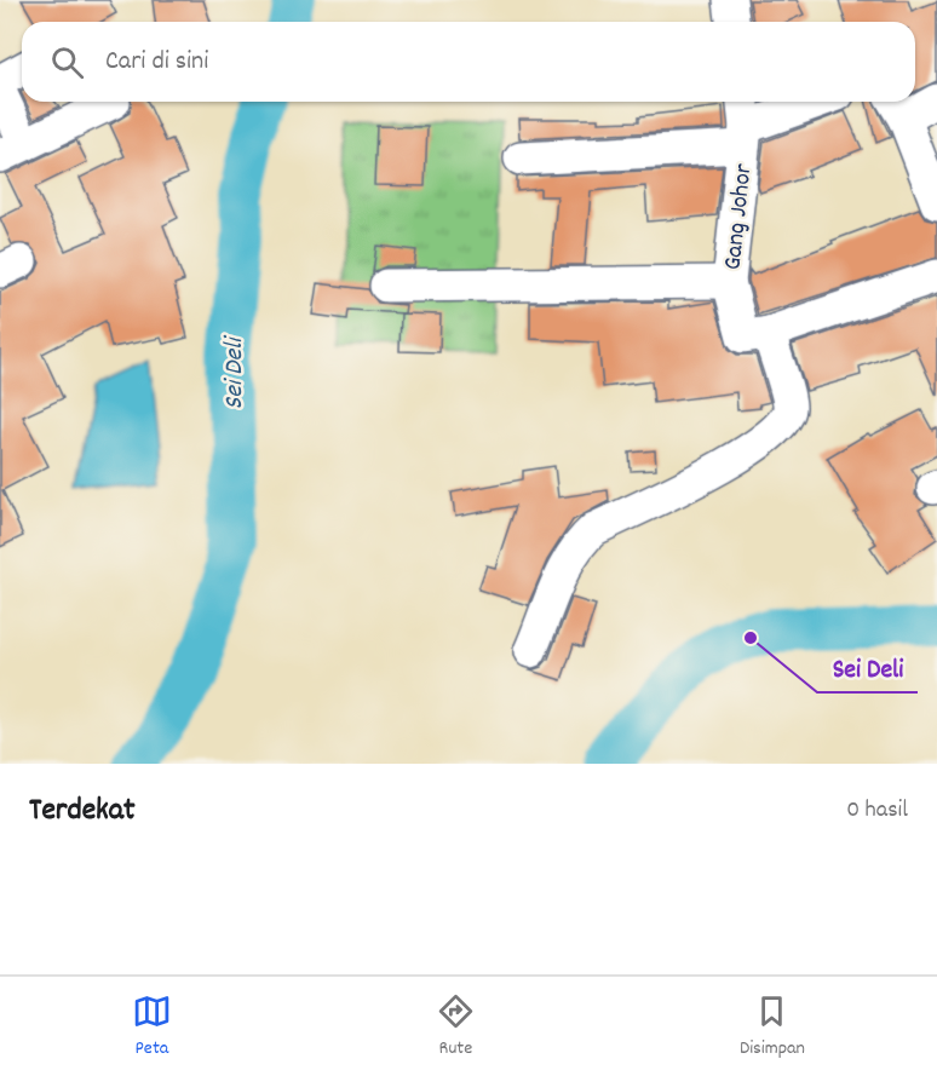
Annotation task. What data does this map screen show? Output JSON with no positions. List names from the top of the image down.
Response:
{
  "streets": {
    "street": ["Gang Johor"]
  },
  "water": ["Sei Deli"],
  "places": ["Sei Deli"],
  "page": {
    "search": "Cari di sini",
    "heading": ["Terdekat", "0 hasil"],
    "nav": ["Peta", "Rute", "Disimpan"]
  }
}
